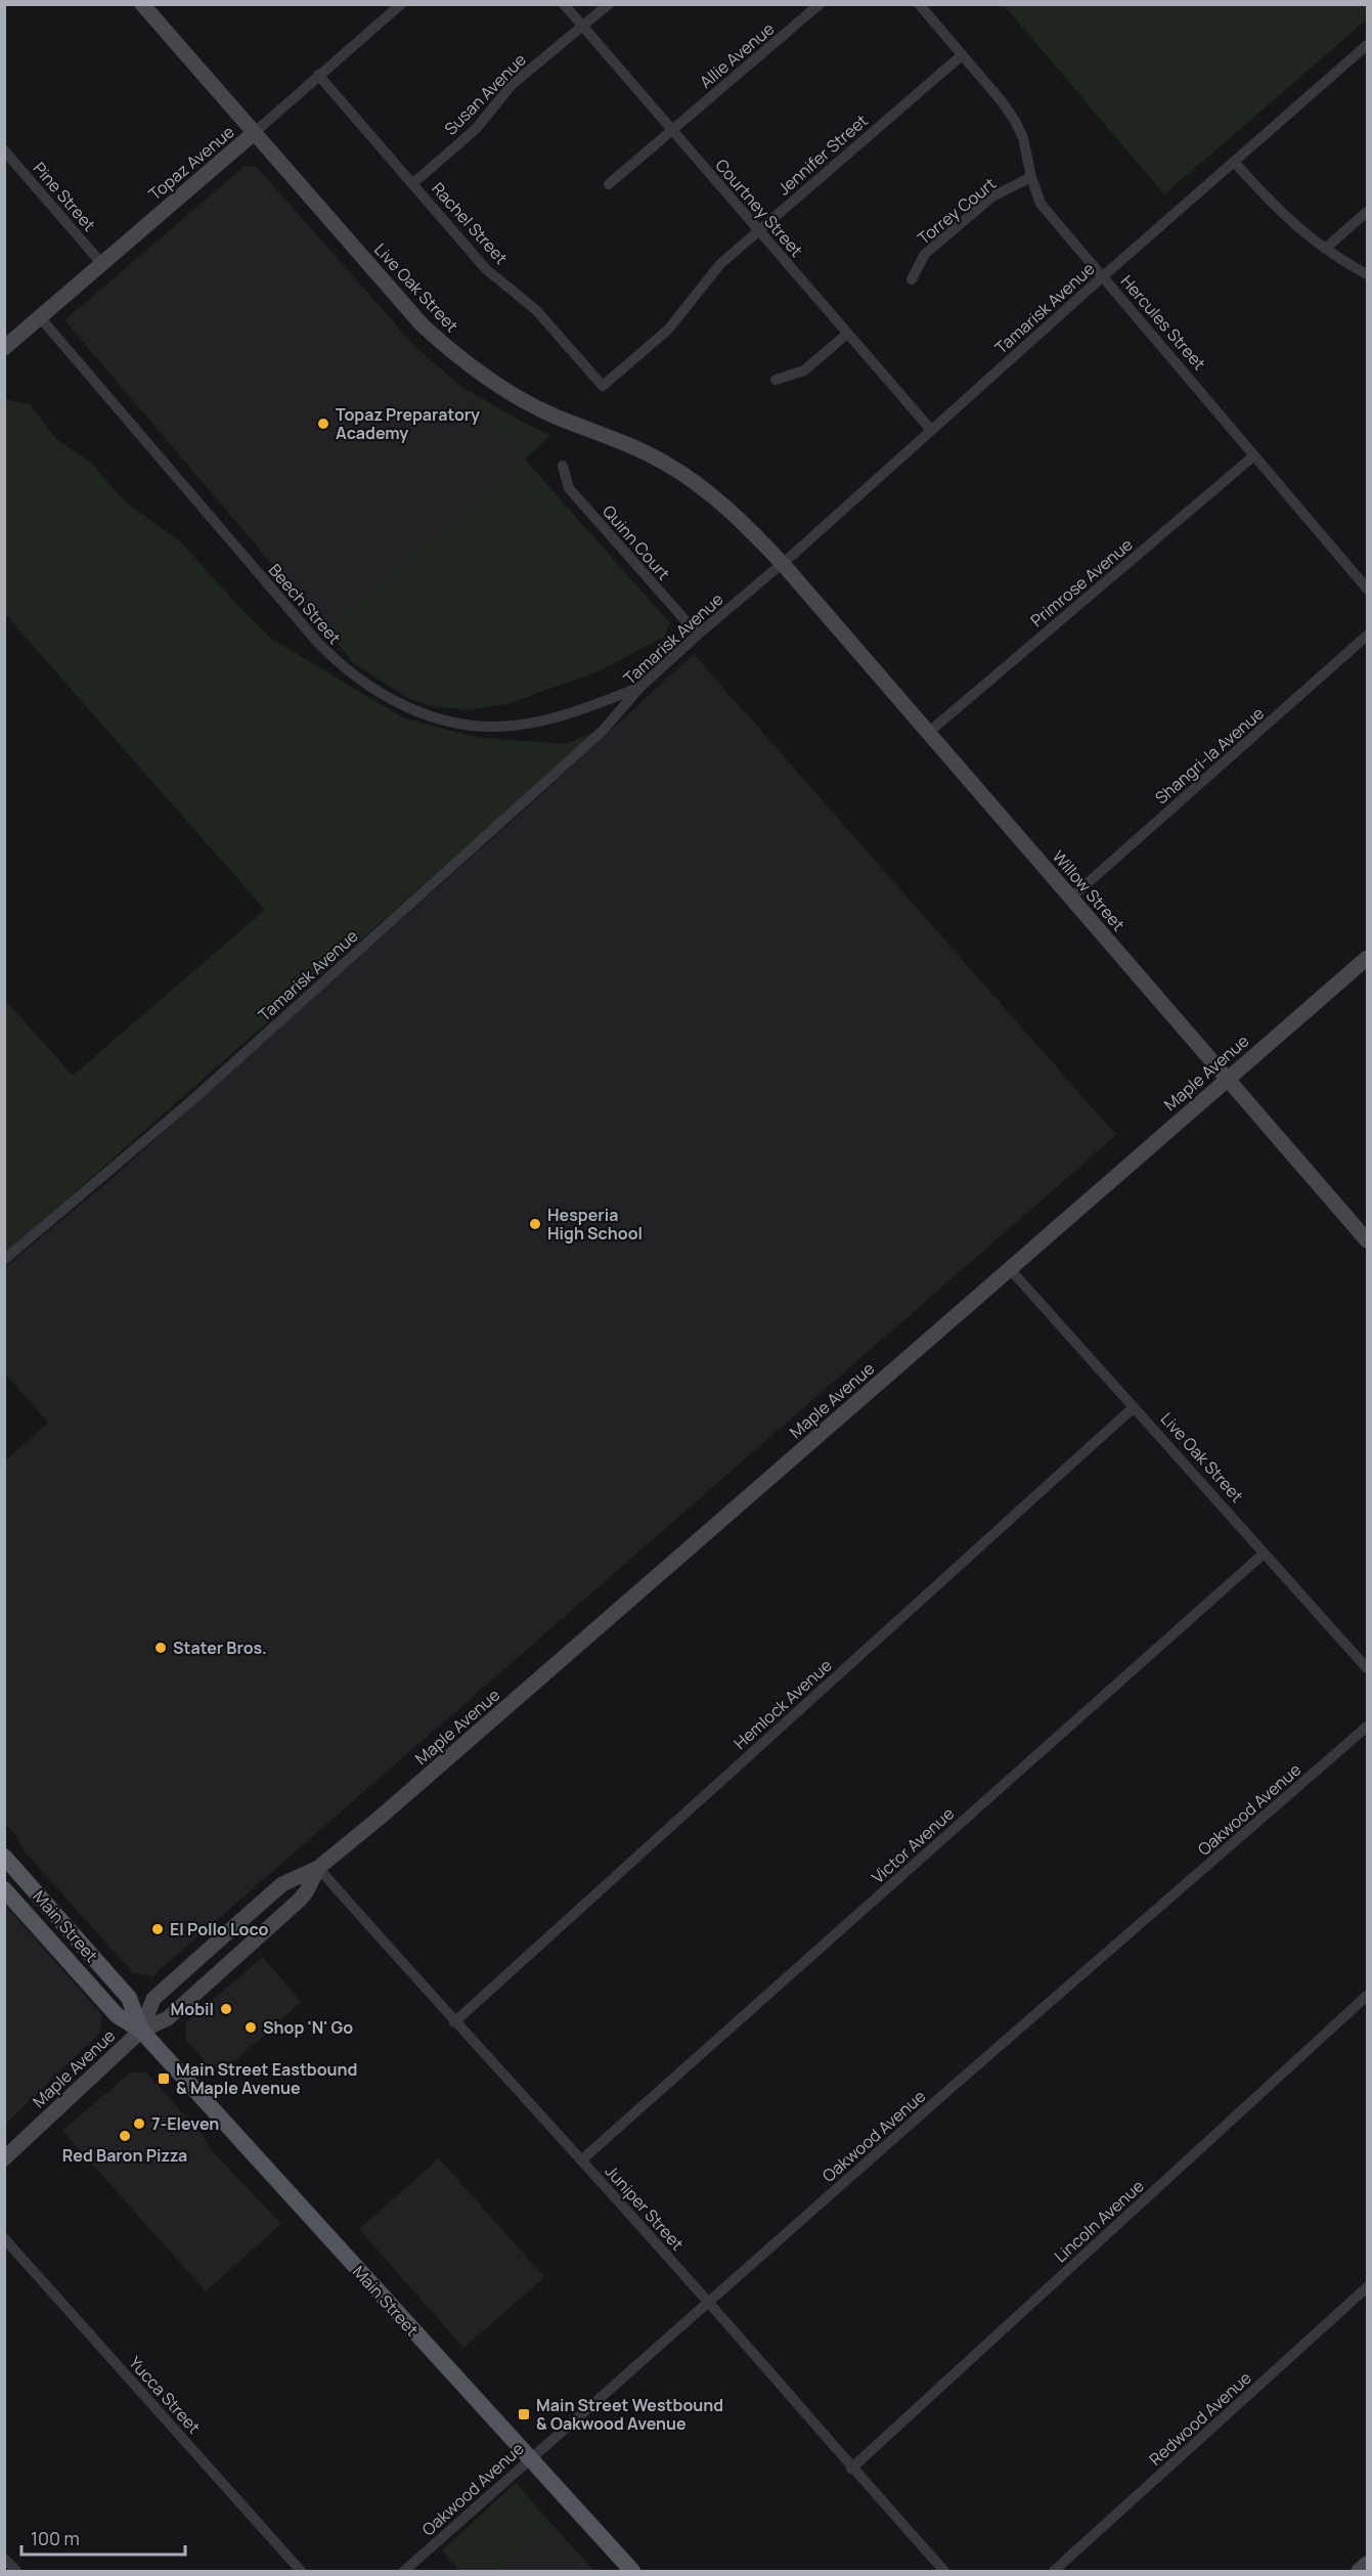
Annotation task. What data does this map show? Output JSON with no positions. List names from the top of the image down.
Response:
{
  "streets": {
    "main road": ["Main Street"],
    "street": [
      "Allie Avenue",
      "Susan Avenue",
      "Jennifer Street",
      "Topaz Avenue",
      "Pine Street",
      "Courtney Street",
      "Torrey Court",
      "Rachel Street",
      "Live Oak Street",
      "Tamarisk Avenue",
      "Hercules Street",
      "Quinn Court",
      "Primrose Avenue",
      "Beech Street",
      "Shangri-la Avenue",
      "Willow Street",
      "Maple Avenue",
      "Hemlock Avenue",
      "Oakwood Avenue",
      "Victor Avenue",
      "Juniper Street",
      "Lincoln Avenue",
      "Yucca Street",
      "Redwood Avenue"
    ]
  },
  "crossings": [
    ["Allie Avenue", "Courtney Street"],
    ["Susan Avenue", "Courtney Street"],
    ["Susan Avenue", "Rachel Street"],
    ["Jennifer Street", "Courtney Street"],
    ["Jennifer Street", "Rachel Street"],
    ["Jennifer Street", "Hercules Street"],
    ["Topaz Avenue", "Pine Street"],
    ["Topaz Avenue", "Rachel Street"],
    ["Topaz Avenue", "Live Oak Street"],
    ["Topaz Avenue", "Beech Street"],
    ["Courtney Street", "Tamarisk Avenue"],
    ["Torrey Court", "Hercules Street"],
    ["Live Oak Street", "Tamarisk Avenue"],
    ["Live Oak Street", "Willow Street"],
    ["Live Oak Street", "Maple Avenue"],
    ["Live Oak Street", "Hemlock Avenue"],
    ["Live Oak Street", "Victor Avenue"],
    ["Tamarisk Avenue", "Hercules Street"],
    ["Tamarisk Avenue", "Quinn Court"],
    ["Tamarisk Avenue", "Beech Street"],
    ["Tamarisk Avenue", "Willow Street"],
    ["Hercules Street", "Primrose Avenue"],
    ["Primrose Avenue", "Willow Street"],
    ["Shangri-la Avenue", "Willow Street"],
    ["Willow Street", "Maple Avenue"],
    ["Maple Avenue", "Main Street"],
    ["Maple Avenue", "Juniper Street"],
    ["Hemlock Avenue", "Juniper Street"],
    ["Oakwood Avenue", "Main Street"],
    ["Oakwood Avenue", "Juniper Street"],
    ["Victor Avenue", "Juniper Street"],
    ["Juniper Street", "Lincoln Avenue"]
  ],
  "places": {
    "other": [
      "Topaz Preparatory Academy",
      "Hesperia High School",
      "Stater Bros.",
      "El Pollo Loco",
      "Mobil",
      "Shop 'N' Go",
      "7-Eleven",
      "Red Baron Pizza"
    ],
    "transit": ["Main Street Eastbound & Maple Avenue", "Main Street Westbound & Oakwood Avenue"]
  },
  "scale_bar": "100 m"
}
